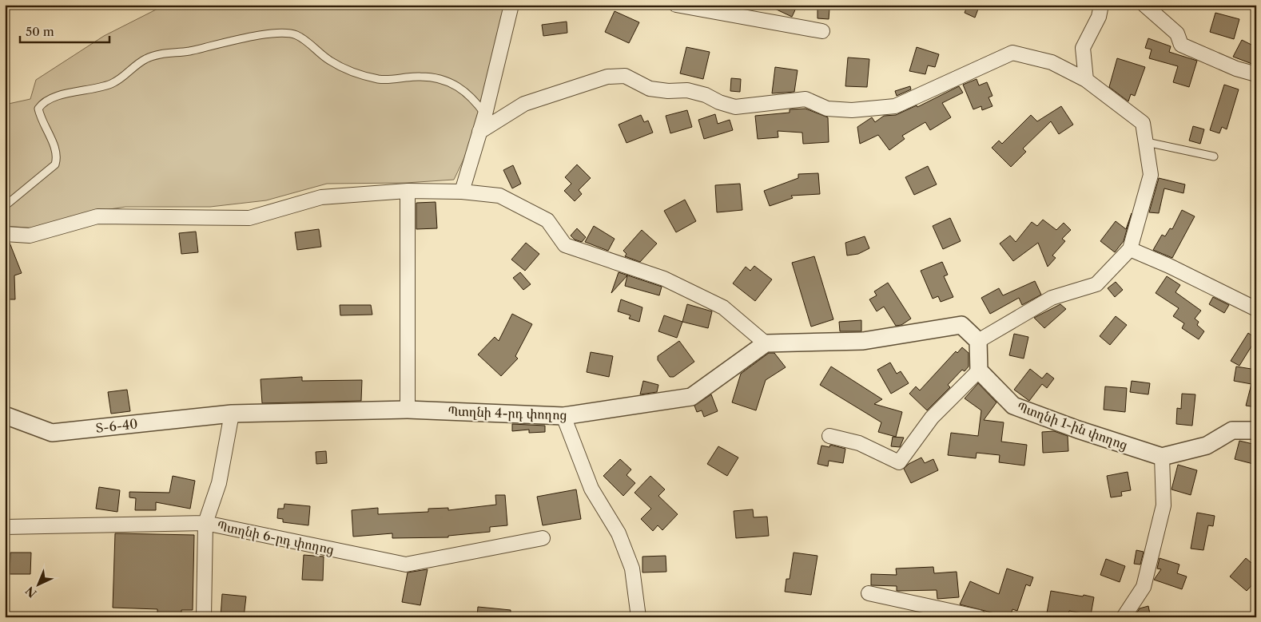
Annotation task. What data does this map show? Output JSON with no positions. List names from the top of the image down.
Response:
{
  "streets": {
    "street": [
      "Պտղնի 4-րդ փողոց",
      "Տ-6-40",
      "Պտղնի 1-ին փողոց",
      "Պտղնի 6-րդ փողոց"
    ]
  },
  "crossings": [
    ["Պտղնի 4-րդ փողոց", "Տ-6-40"]
  ],
  "scale_bar": "50 m",
  "north": "bottom left"
}
